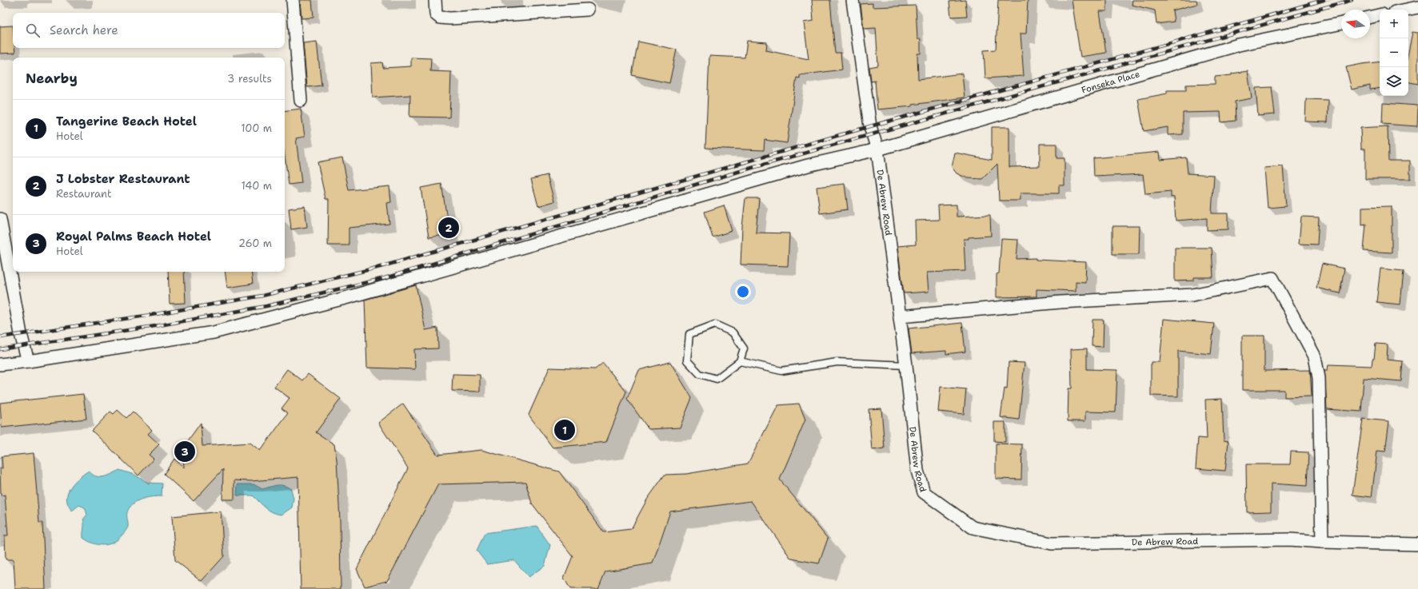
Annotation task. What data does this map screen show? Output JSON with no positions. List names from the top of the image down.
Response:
{
  "streets": {
    "street": ["Fonseka Place", "De Abrew Road"]
  },
  "crossings": [
    ["Fonseka Place", "De Abrew Road"]
  ],
  "north": "left",
  "page": {
    "map_buttons": ["+", "−"],
    "search": "Search here",
    "heading": ["Nearby", "3 results"],
    "list": [
      {
        "mark": "1",
        "name": "Tangerine Beach Hotel",
        "note": "Hotel",
        "value": "100 m"
      },
      {
        "mark": "2",
        "name": "J Lobster Restaurant",
        "note": "Restaurant",
        "value": "140 m"
      },
      {
        "mark": "3",
        "name": "Royal Palms Beach Hotel",
        "note": "Hotel",
        "value": "260 m"
      }
    ],
    "pins": ["2", "1", "3"]
  }
}
